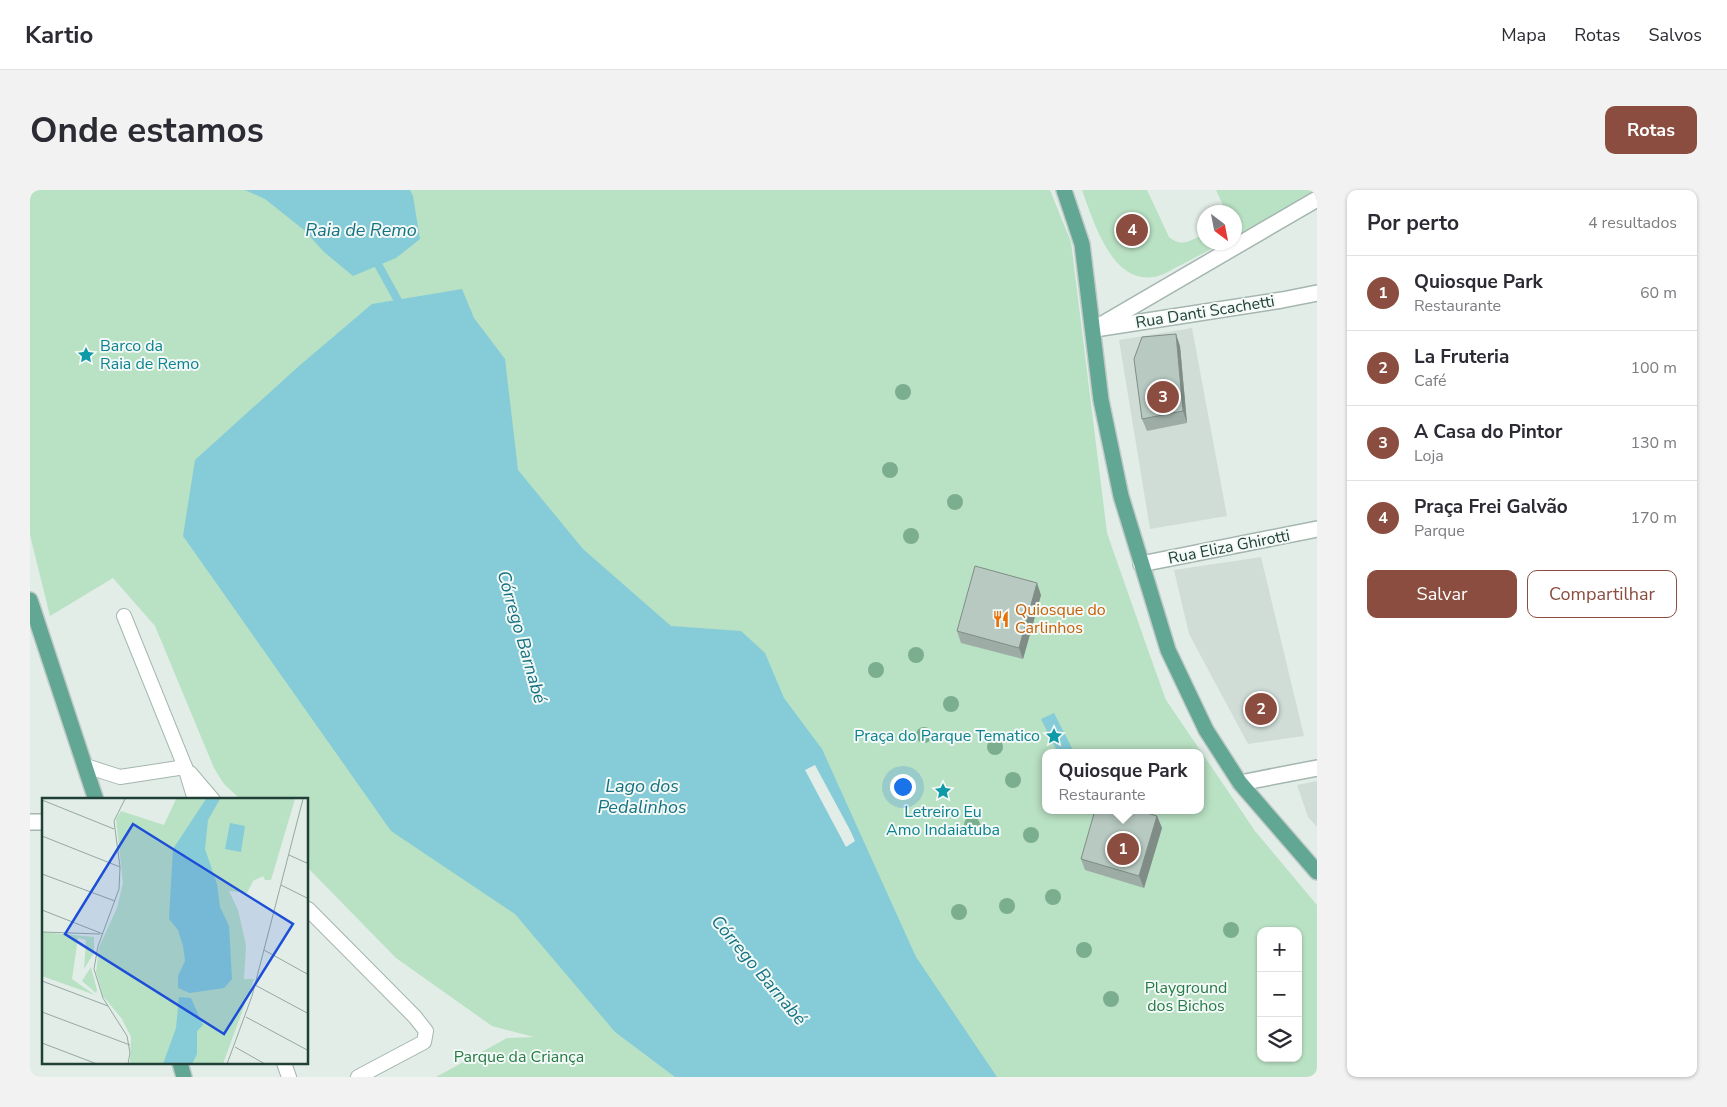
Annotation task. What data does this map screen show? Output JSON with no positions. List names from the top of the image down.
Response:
{
  "streets": {
    "street": ["Rua Danti Scachetti", "Rua Eliza Ghirotti"]
  },
  "water": ["Raia de Remo", "Córrego Barnabé", "Lago dos Pedalinhos"],
  "parks": ["Playground dos Bichos", "Parque da Criança"],
  "places": {
    "place": ["Barco da Raia de Remo", "Praça do Parque Tematico", "Letreiro Eu Amo Indaiatuba"],
    "restaurant": ["Quiosque do Carlinhos"]
  },
  "north": "bottom right",
  "page": {
    "header": "Kartio",
    "nav": ["Mapa", "Rotas", "Salvos"],
    "buttons": [
      "Rotas",
      ["Salvar", "Compartilhar"]
    ],
    "title": "Onde estamos",
    "heading": ["Por perto", "4 resultados"],
    "pins": [
      "4",
      "3",
      "2",
      "1"
    ],
    "list": [
      {
        "mark": "1",
        "name": "Quiosque Park",
        "note": "Restaurante",
        "value": "60 m"
      },
      {
        "mark": "2",
        "name": "La Fruteria",
        "note": "Café",
        "value": "100 m"
      },
      {
        "mark": "3",
        "name": "A Casa do Pintor",
        "note": "Loja",
        "value": "130 m"
      },
      {
        "mark": "4",
        "name": "Praça Frei Galvão",
        "note": "Parque",
        "value": "170 m"
      }
    ],
    "popup": ["Quiosque Park", "Restaurante"],
    "map_buttons": ["+", "−"]
  }
}
